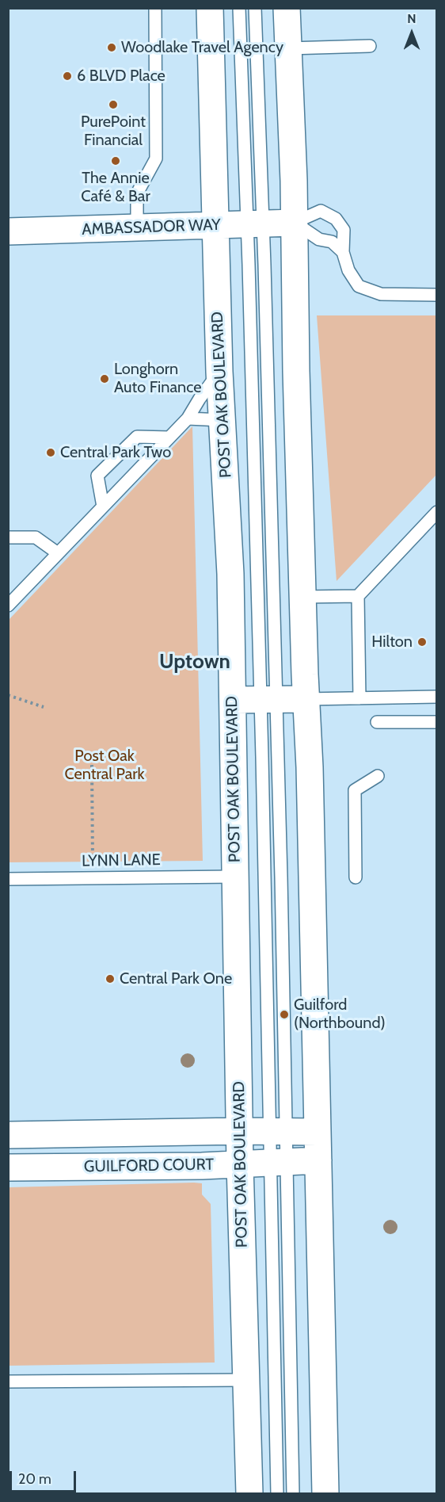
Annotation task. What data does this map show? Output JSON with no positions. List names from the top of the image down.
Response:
{
  "streets": {
    "main road": ["AMBASSADOR WAY", "POST OAK BOULEVARD", "GUILFORD COURT"],
    "lane": ["LYNN LANE"]
  },
  "crossings": [
    ["AMBASSADOR WAY", "POST OAK BOULEVARD"],
    ["POST OAK BOULEVARD", "LYNN LANE"],
    ["POST OAK BOULEVARD", "GUILFORD COURT"]
  ],
  "districts": ["Uptown"],
  "parks": ["Post Oak Central Park"],
  "places": [
    "Woodlake Travel Agency",
    "6 BLVD Place",
    "PurePoint Financial",
    "The Annie Café & Bar",
    "Longhorn Auto Finance",
    "Central Park Two",
    "Hilton",
    "Central Park One",
    "Guilford (Northbound)"
  ],
  "scale_bar": "20 m",
  "north": "top"
}
